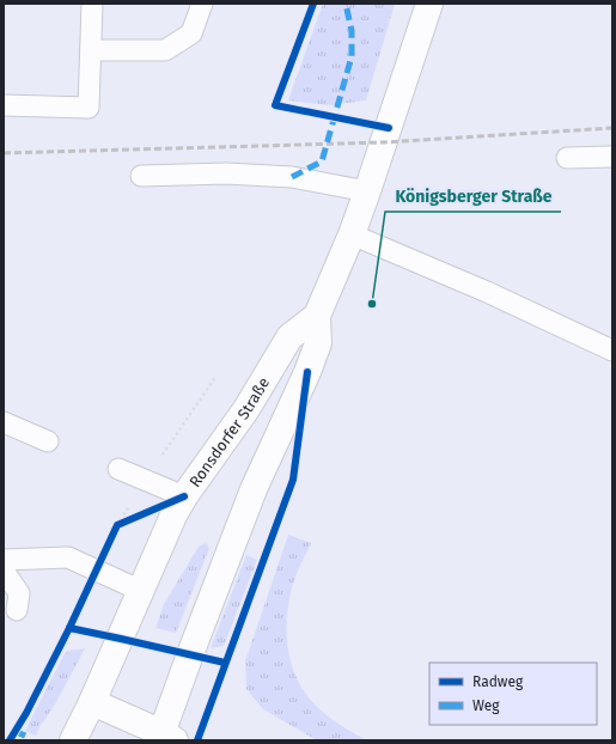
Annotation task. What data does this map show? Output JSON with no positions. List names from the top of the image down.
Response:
{
  "streets": {
    "main road": ["Ronsdorfer Straße"]
  },
  "places": ["Königsberger Straße"],
  "legend": ["Radweg", "Weg"]
}
